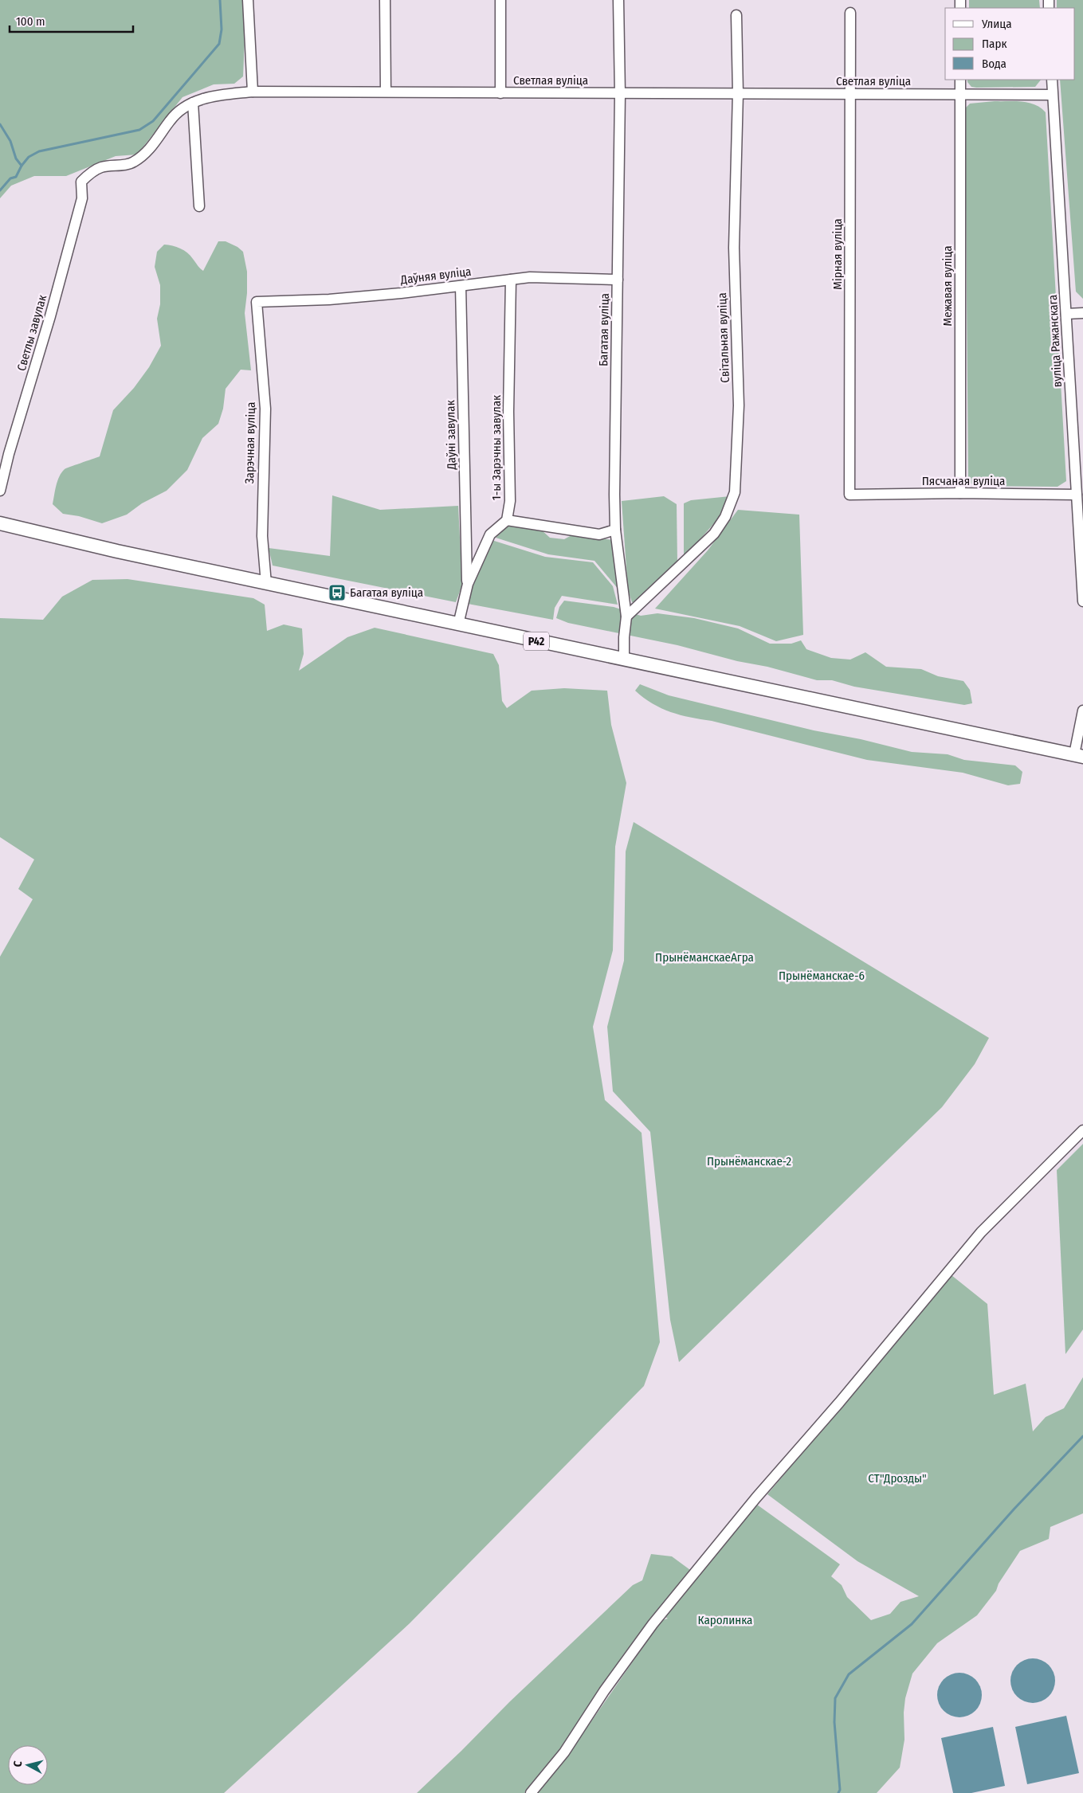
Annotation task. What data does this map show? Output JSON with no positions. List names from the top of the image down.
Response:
{
  "streets": {
    "main road": ["Р42"],
    "street": [
      "Светлая вуліца",
      "Мірная вуліца",
      "Даўняя вуліца",
      "Межавая вуліца",
      "Багатая вуліца",
      "Светлы завулак",
      "Світальная вуліца",
      "вуліца Ражанскага",
      "Даўні завулак",
      "Зарэчная вуліца",
      "1-ы Зарэчны завулак",
      "Пясчаная вуліца"
    ]
  },
  "crossings": [
    ["Светлая вуліца", "Мірная вуліца"],
    ["Светлая вуліца", "Межавая вуліца"],
    ["Светлая вуліца", "Багатая вуліца"],
    ["Светлая вуліца", "Светлы завулак"],
    ["Светлая вуліца", "Світальная вуліца"],
    ["Светлая вуліца", "вуліца Ражанскага"],
    ["Мірная вуліца", "Пясчаная вуліца"],
    ["Даўняя вуліца", "Багатая вуліца"],
    ["Даўняя вуліца", "Даўні завулак"],
    ["Даўняя вуліца", "Зарэчная вуліца"],
    ["Даўняя вуліца", "1-ы Зарэчны завулак"],
    ["Межавая вуліца", "Пясчаная вуліца"],
    ["Багатая вуліца", "Світальная вуліца"],
    ["Багатая вуліца", "Р42"],
    ["вуліца Ражанскага", "Пясчаная вуліца"],
    ["Зарэчная вуліца", "Р42"]
  ],
  "parks": [
    "ПрынёманскаеАгра",
    "Прынёманскае-6",
    "Прынёманскае-2",
    "СТ\"Дрозды\"",
    "Каролинка"
  ],
  "places": {
    "bus stop": ["Багатая вуліца"]
  },
  "legend": ["Улица", "Парк", "Вода"],
  "scale_bar": "100 m",
  "north": "left"
}
